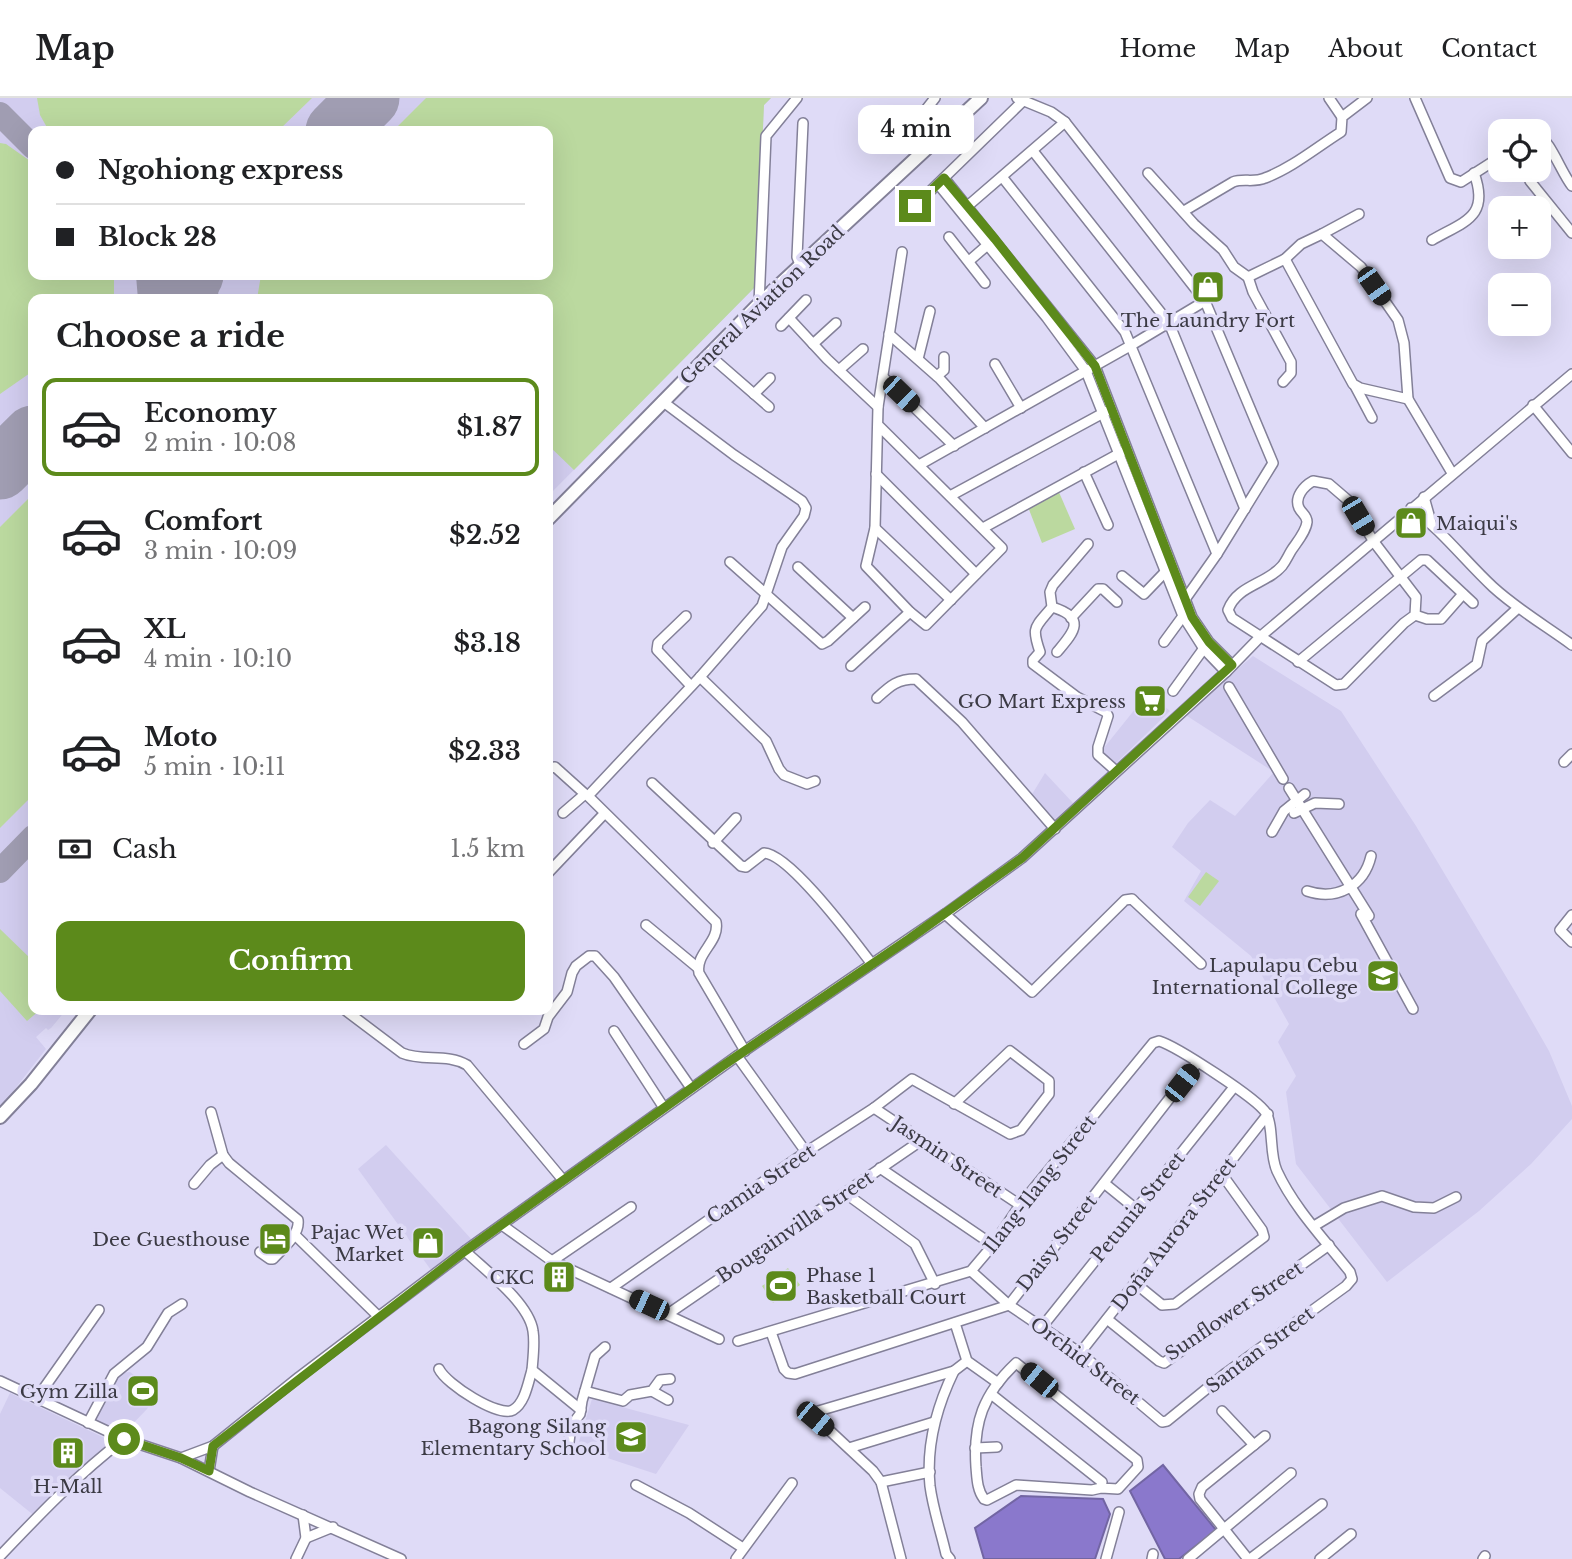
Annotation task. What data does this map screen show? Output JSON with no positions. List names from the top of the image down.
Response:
{
  "streets": {
    "main road": ["General Aviation Road"],
    "street": [
      "Jasmin Street",
      "Camia Street",
      "Ilang-Ilang Street",
      "Petunia Street",
      "Bougainvilla Street",
      "Doña Aurora Street",
      "Daisy Street",
      "Sunflower Street",
      "Santan Street",
      "Orchid Street"
    ]
  },
  "crossings": [
    ["Jasmin Street", "Camia Street"],
    ["Jasmin Street", "Ilang-Ilang Street"],
    ["Jasmin Street", "Bougainvilla Street"],
    ["Ilang-Ilang Street", "Daisy Street"],
    ["Ilang-Ilang Street", "Orchid Street"],
    ["Petunia Street", "Orchid Street"],
    ["Doña Aurora Street", "Sunflower Street"],
    ["Doña Aurora Street", "Orchid Street"],
    ["Daisy Street", "Orchid Street"],
    ["Sunflower Street", "Santan Street"],
    ["Santan Street", "Orchid Street"]
  ],
  "places": {
    "shop": ["The Laundry Fort", "Maiqui's", "Pajac Wet Market"],
    "supermarket": ["GO Mart Express"],
    "school or university": ["Lapulapu Cebu International College", "Bagong Silang Elementary School"],
    "hotel": ["Dee Guesthouse"],
    "building": ["CKC", "H-Mall"],
    "sports": ["Phase 1 Basketball Court", "Gym Zilla"]
  },
  "page": {
    "header": "Map",
    "nav": [
      "Home",
      "Map",
      "About",
      "Contact"
    ],
    "bubble": "4 min",
    "map_buttons": ["+", "−"],
    "banner": ["Ngohiong express", "Block 28"],
    "heading": "Choose a ride",
    "list": [
      {
        "name": "Economy",
        "note": "2 min · 10:08",
        "value": "$1.87"
      },
      {
        "name": "Comfort",
        "note": "3 min · 10:09",
        "value": "$2.52"
      },
      {
        "name": "XL",
        "note": "4 min · 10:10",
        "value": "$3.18"
      },
      {
        "name": "Moto",
        "note": "5 min · 10:11",
        "value": "$2.33"
      }
    ],
    "pay": ["Cash", "1.5 km"],
    "buttons": "Confirm"
  }
}
